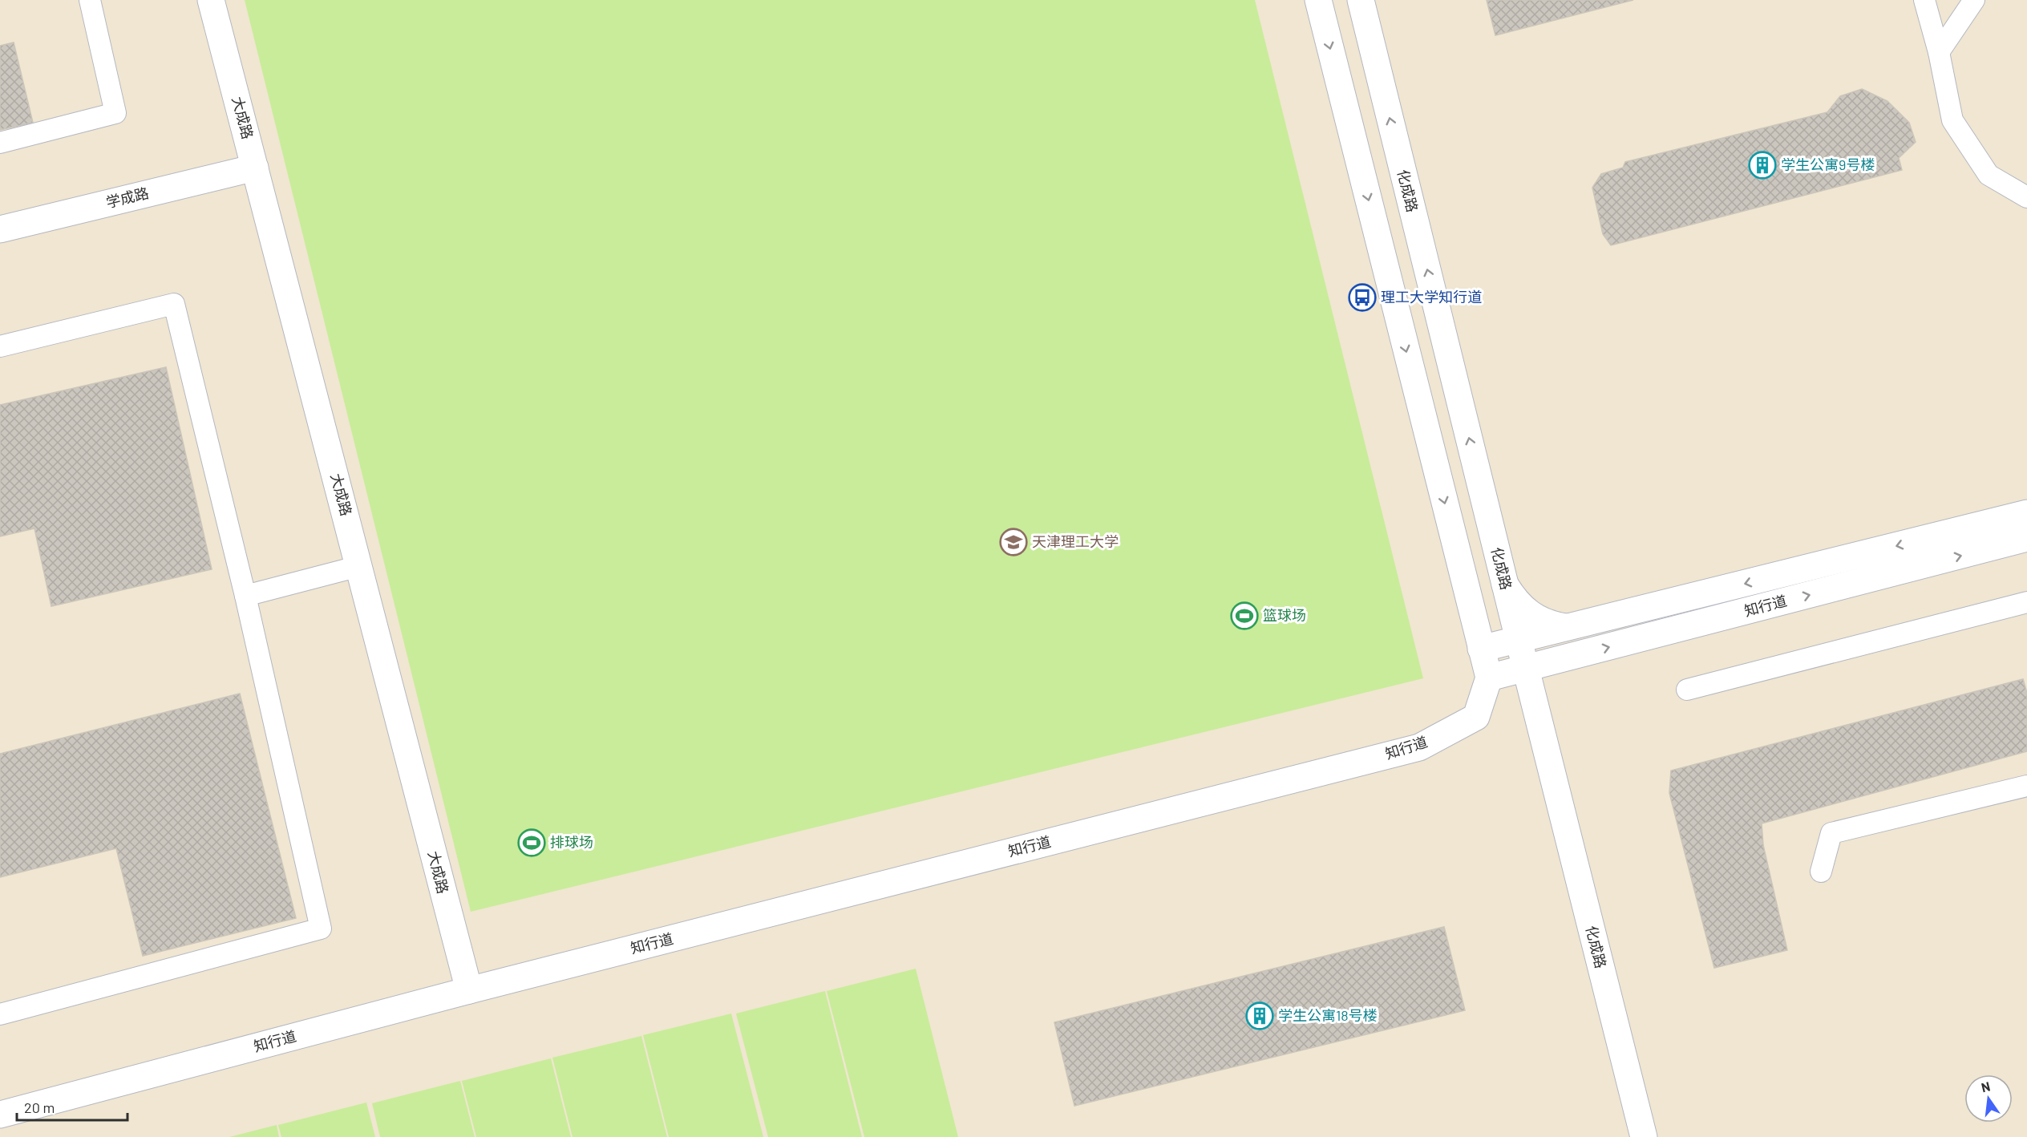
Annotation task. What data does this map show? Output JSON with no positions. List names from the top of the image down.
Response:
{
  "streets": {
    "street": [
      "大成路",
      "化成路",
      "学成路",
      "知行道"
    ]
  },
  "crossings": [
    ["大成路", "学成路"],
    ["大成路", "知行道"],
    ["化成路", "知行道"]
  ],
  "places": {
    "building": ["学生公寓9号楼", "学生公寓18号楼"],
    "bus stop": ["理工大学知行道"],
    "school or university": ["天津理工大学"],
    "sports": ["篮球场", "排球场"]
  },
  "scale_bar": "20 m",
  "north": "top"
}
